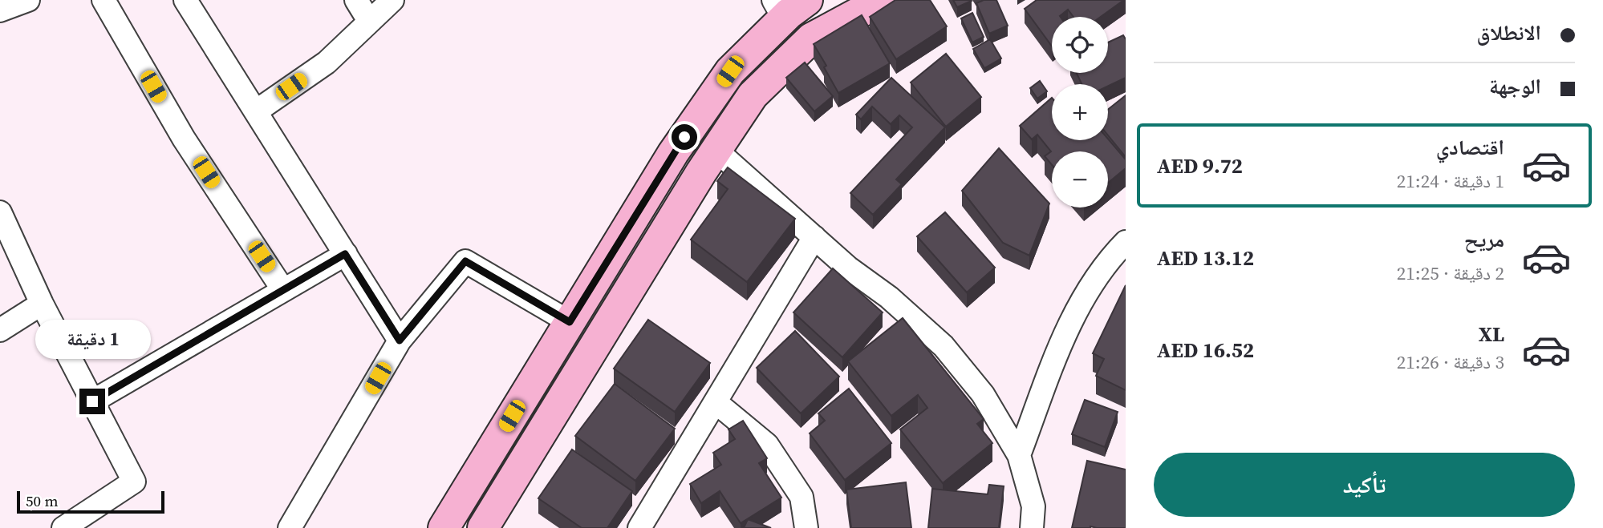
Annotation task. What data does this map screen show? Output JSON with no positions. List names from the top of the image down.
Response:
{
  "scale_bar": "50 m",
  "page": {
    "banner": ["الانطلاق", "الوجهة"],
    "map_buttons": ["+", "−"],
    "list": [
      {
        "name": "اقتصادي",
        "note": "1 دقيقة · 21:24",
        "value": "AED 9.72"
      },
      {
        "name": "مريح",
        "note": "2 دقيقة · 21:25",
        "value": "AED 13.12"
      },
      {
        "name": "XL",
        "note": "3 دقيقة · 21:26",
        "value": "AED 16.52"
      }
    ],
    "bubble": "1 دقيقة",
    "buttons": "تأكيد",
    "scale": "50 m"
  }
}
